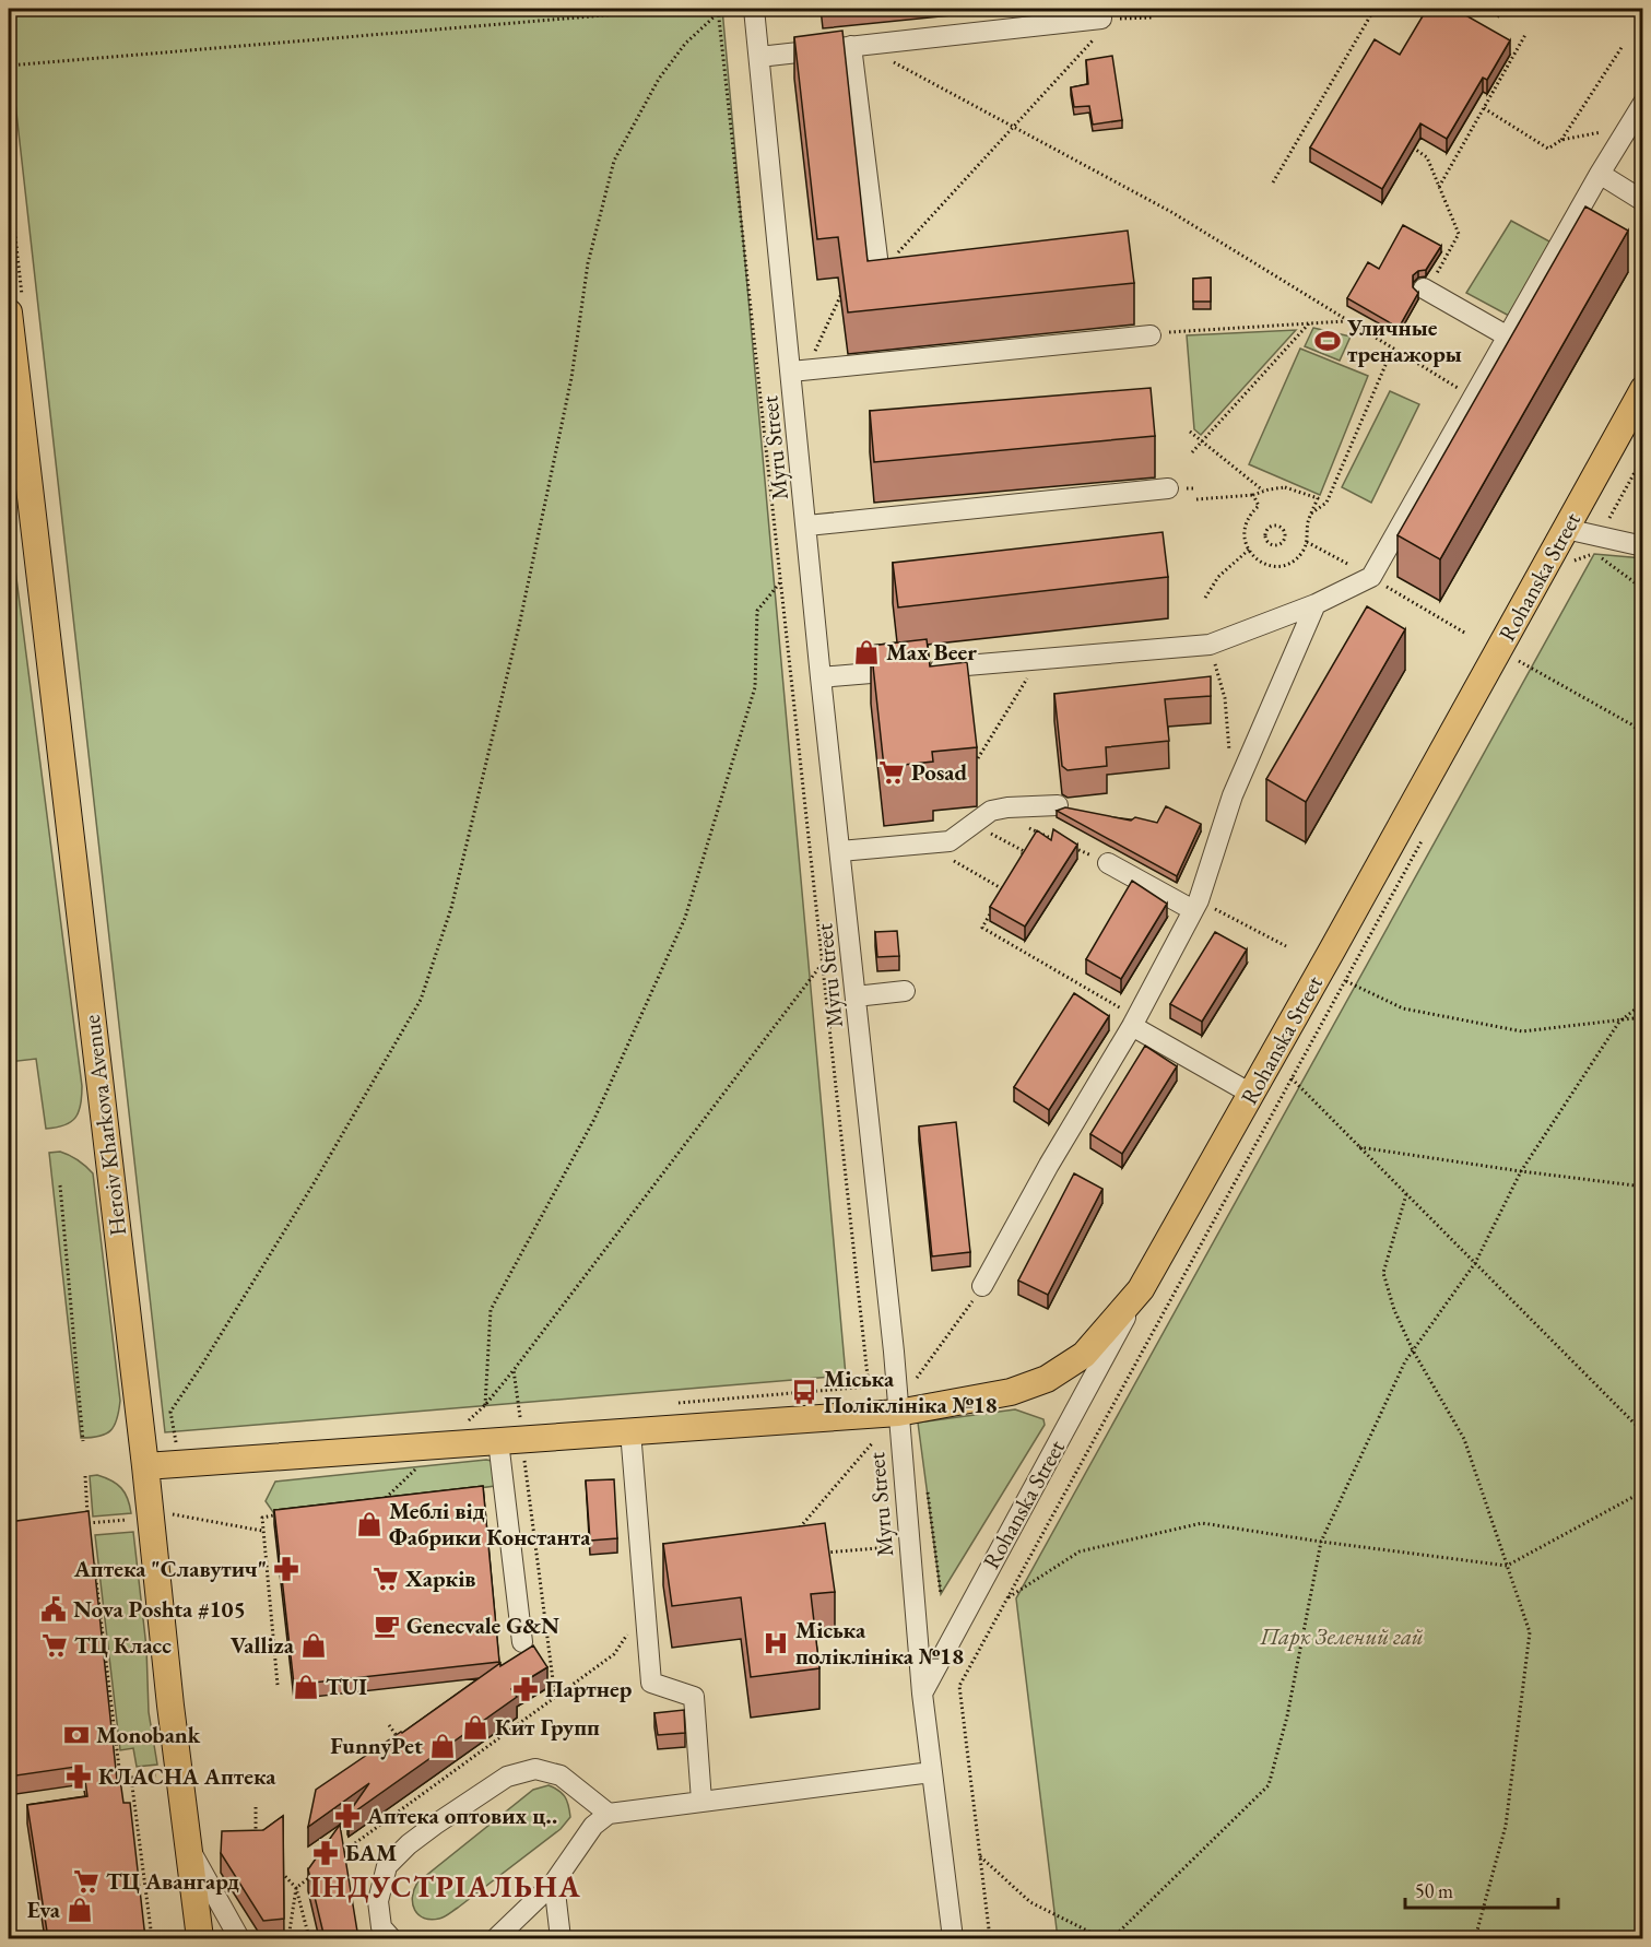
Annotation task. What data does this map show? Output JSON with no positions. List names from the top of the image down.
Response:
{
  "streets": {
    "main road": ["Rohanska Street", "Heroiv Kharkova Avenue"],
    "street": ["Myru Street"]
  },
  "crossings": [
    ["Myru Street", "Rohanska Street"]
  ],
  "districts": ["ІНДУСТРІАЛЬНА"],
  "parks": ["Парк Зелений гай"],
  "places": {
    "sports": ["Уличные тренажоры"],
    "shop": [
      "Max Beer",
      "Меблі від Фабрики Константа",
      "Valliza",
      "TUI",
      "Кит Групп",
      "FunnyPet",
      "Eva"
    ],
    "supermarket": [
      "Posad",
      "Харків",
      "ТЦ Класс",
      "ТЦ Авангард"
    ],
    "bus stop": ["Міська Поліклініка №18"],
    "pharmacy": [
      "Аптека \"Славутич\"",
      "Партнер",
      "КЛАСНА Аптека",
      "Аптека оптових ц‥",
      "БАМ"
    ],
    "public building": ["Nova Poshta #105"],
    "cafe": ["Genecvale G&N"],
    "hospital": ["Міська поліклініка №18"],
    "bank": ["Monobank"]
  },
  "scale_bar": "50 m"
}
